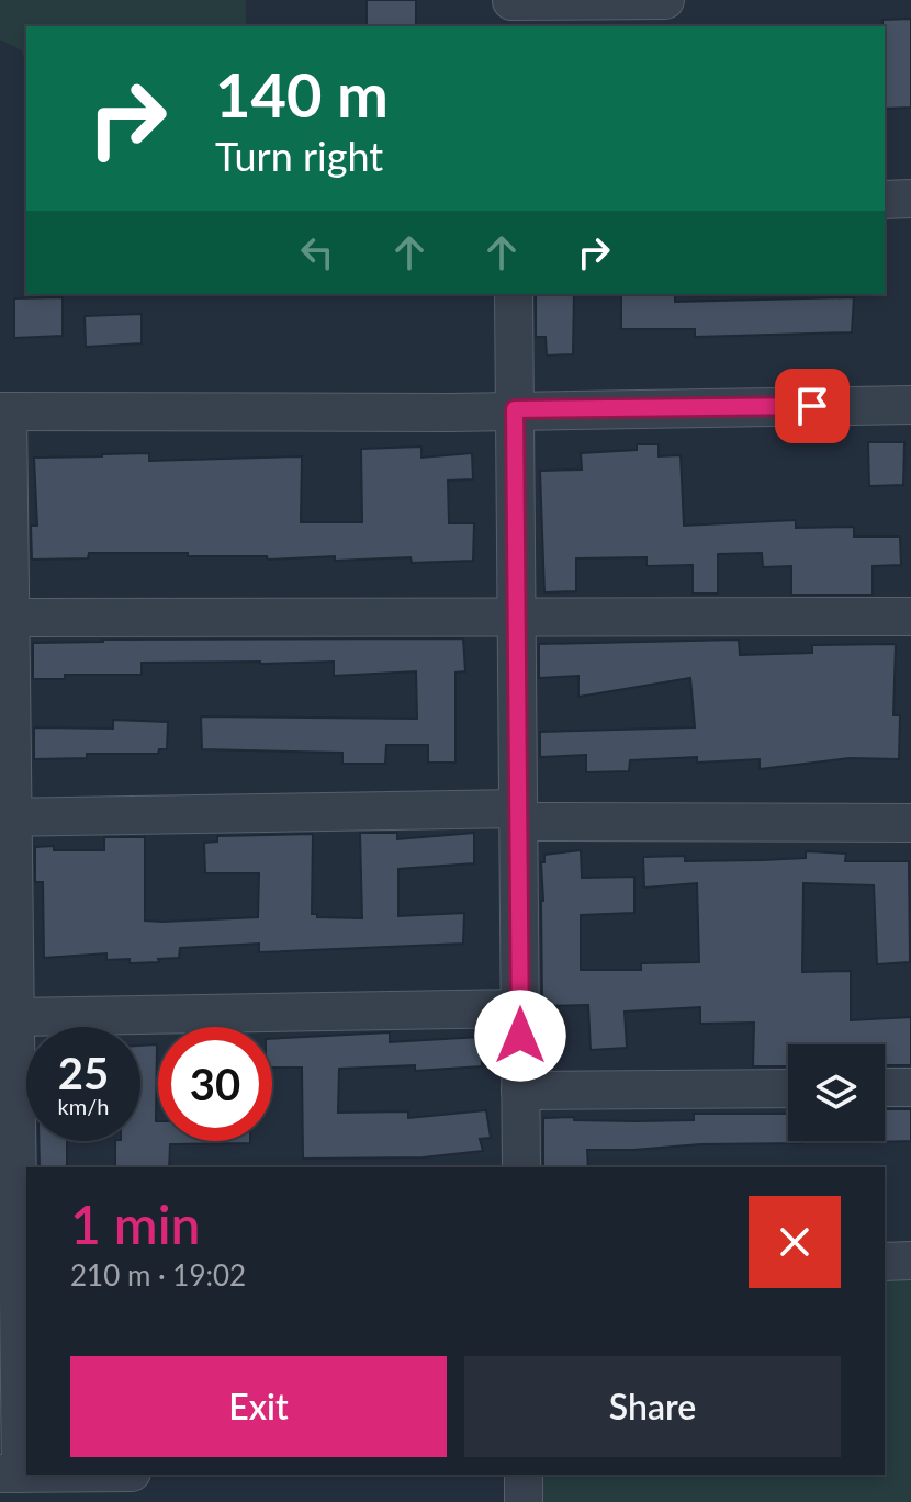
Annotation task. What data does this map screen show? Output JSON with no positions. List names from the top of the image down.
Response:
{
  "page": {
    "turn": ["140 m", "Turn right"],
    "speed": "25 km/h",
    "limit": "30",
    "heading": ["1 min", "210 m · 19:02"],
    "buttons": ["Exit", "Share"]
  }
}
